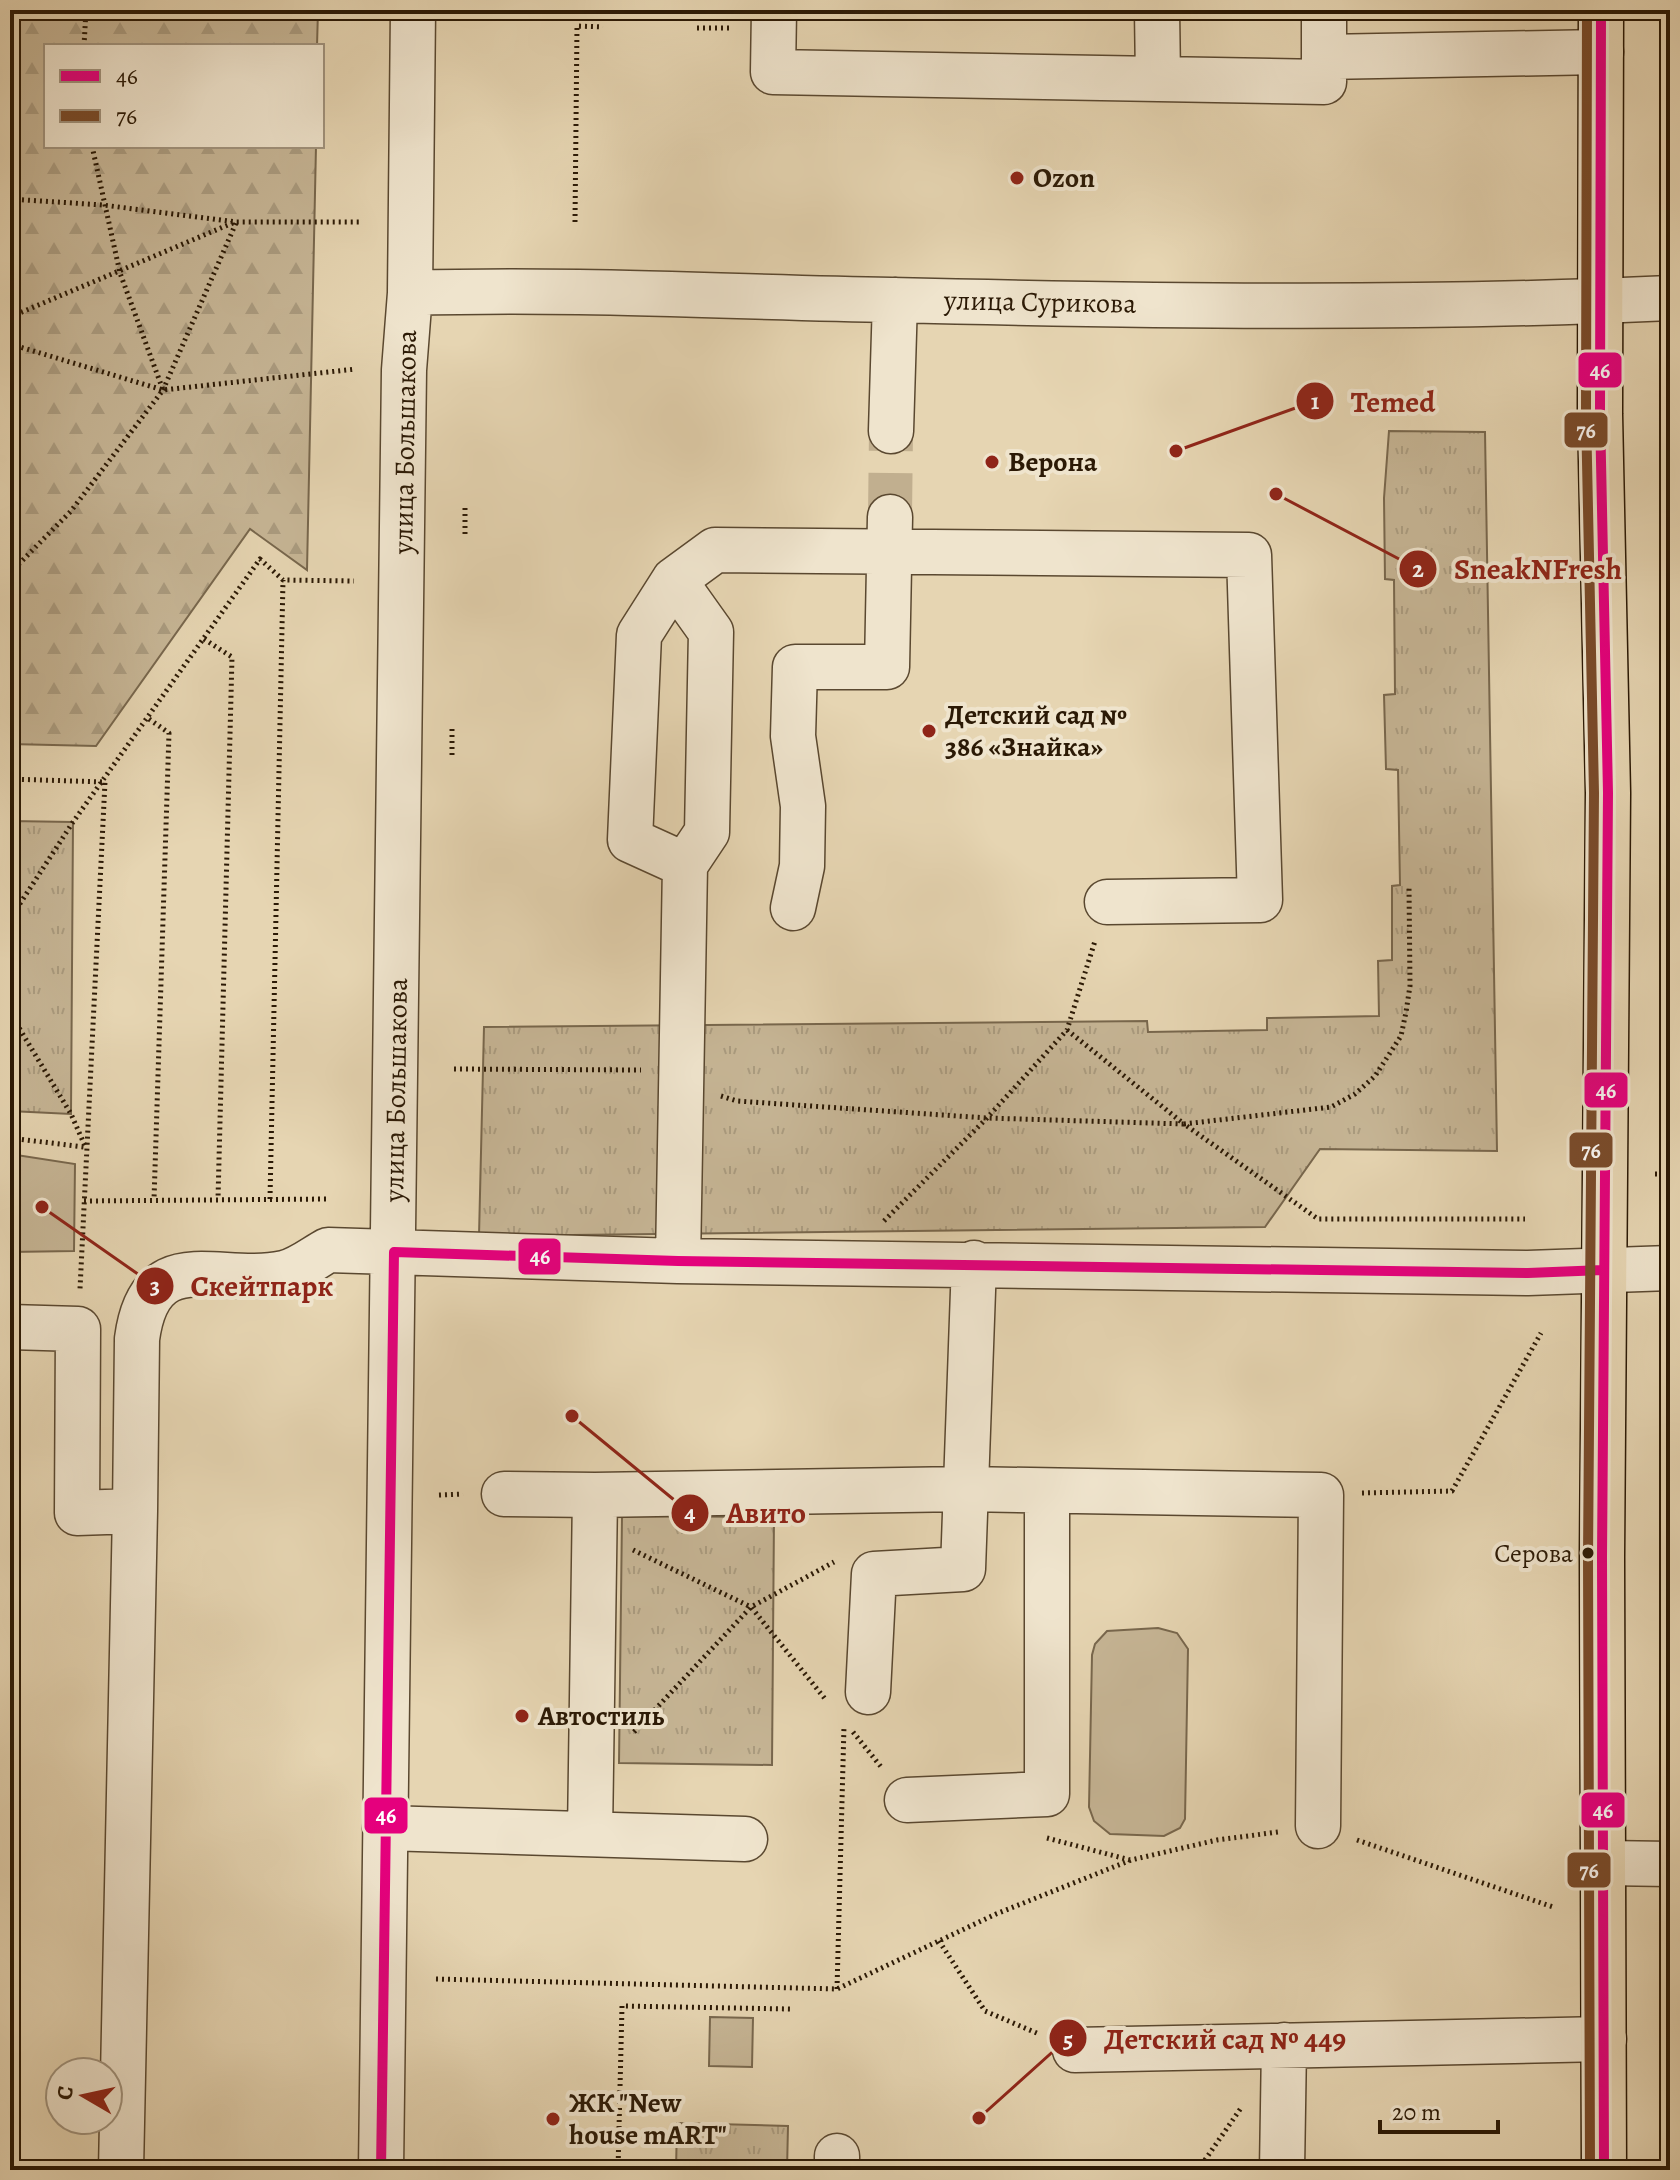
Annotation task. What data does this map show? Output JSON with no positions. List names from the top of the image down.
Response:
{
  "streets": {
    "street": ["улица Сурикова", "улица Большакова"]
  },
  "crossings": [
    ["улица Сурикова", "улица Большакова"]
  ],
  "places": [
    "Ozon",
    "Temed",
    "Верона",
    "SneakNFresh",
    "Детский сад № 386 «Знайка»",
    "Скейтпарк",
    "Авито",
    "Серова",
    "Автостиль",
    "Детский сад № 449",
    "ЖК \"New house mART\""
  ],
  "lines": ["transit line 46", "transit line 76"],
  "legend": ["46", "76"],
  "scale_bar": "20 m",
  "north": "left"
}
